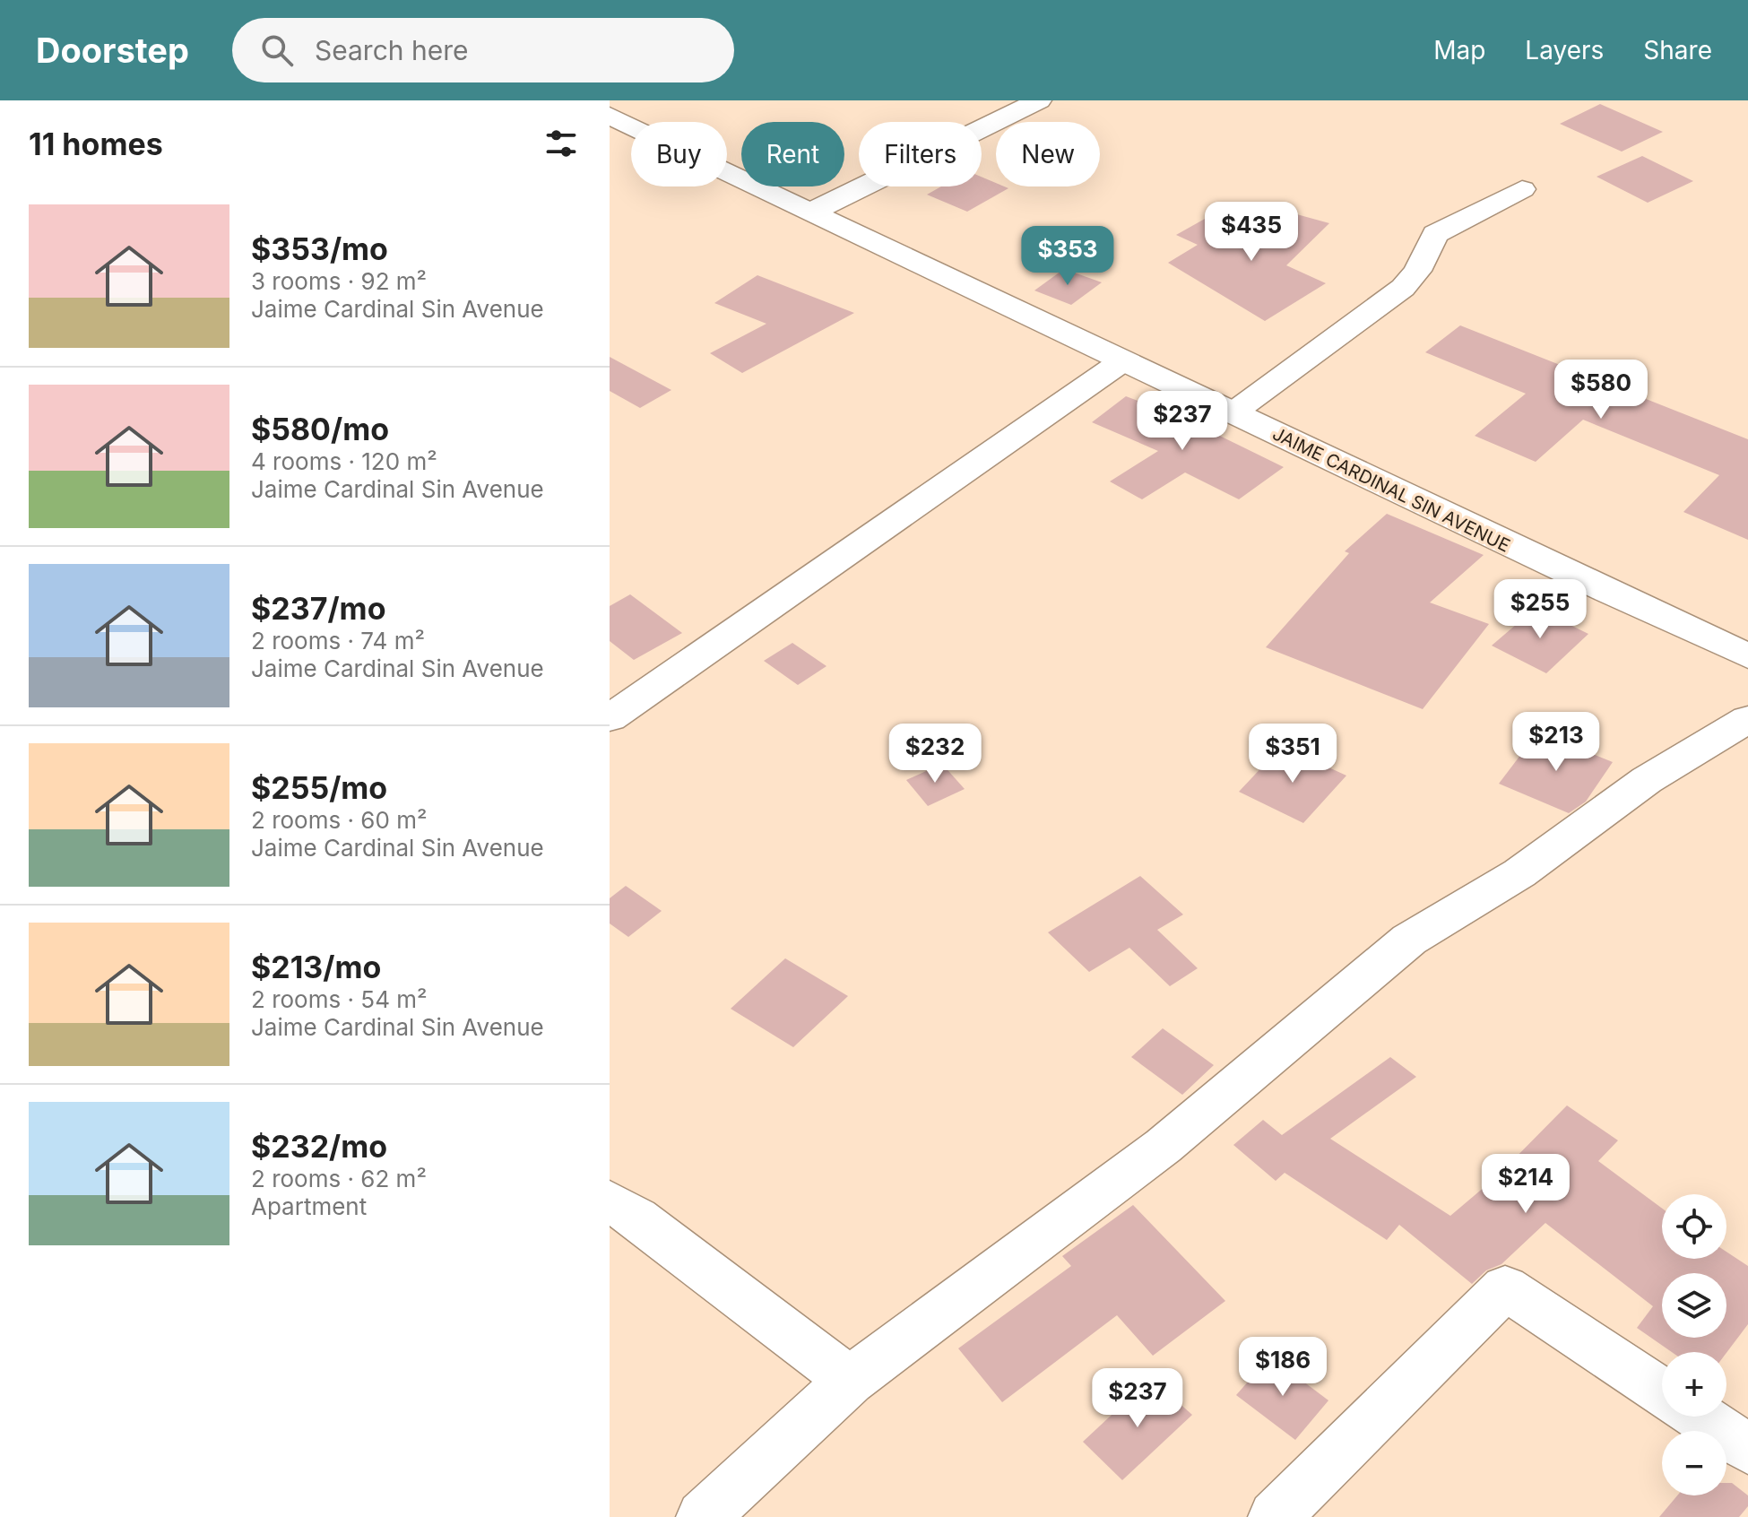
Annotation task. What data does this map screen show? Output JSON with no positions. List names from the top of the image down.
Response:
{
  "streets": {
    "street": ["JAIME CARDINAL SIN AVENUE"]
  },
  "page": {
    "header": "Doorstep",
    "search": "Search here",
    "nav": ["Map", "Layers", "Share"],
    "heading": "11 homes",
    "chip": [
      "Buy",
      "Rent",
      "Filters",
      "New"
    ],
    "list": [
      {
        "name": "$353/mo",
        "note": "3 rooms · 92 m² · Jaime Cardinal Sin Avenue"
      },
      {
        "name": "$580/mo",
        "note": "4 rooms · 120 m² · Jaime Cardinal Sin Avenue"
      },
      {
        "name": "$237/mo",
        "note": "2 rooms · 74 m² · Jaime Cardinal Sin Avenue"
      },
      {
        "name": "$255/mo",
        "note": "2 rooms · 60 m² · Jaime Cardinal Sin Avenue"
      },
      {
        "name": "$213/mo",
        "note": "2 rooms · 54 m² · Jaime Cardinal Sin Avenue"
      },
      {
        "name": "$232/mo",
        "note": "2 rooms · 62 m² · Apartment"
      }
    ],
    "price": [
      "$435",
      "$353",
      "$580",
      "$237",
      "$255",
      "$213",
      "$232",
      "$351",
      "$214",
      "$186",
      "$237"
    ],
    "map_buttons": ["+", "−"]
  }
}
